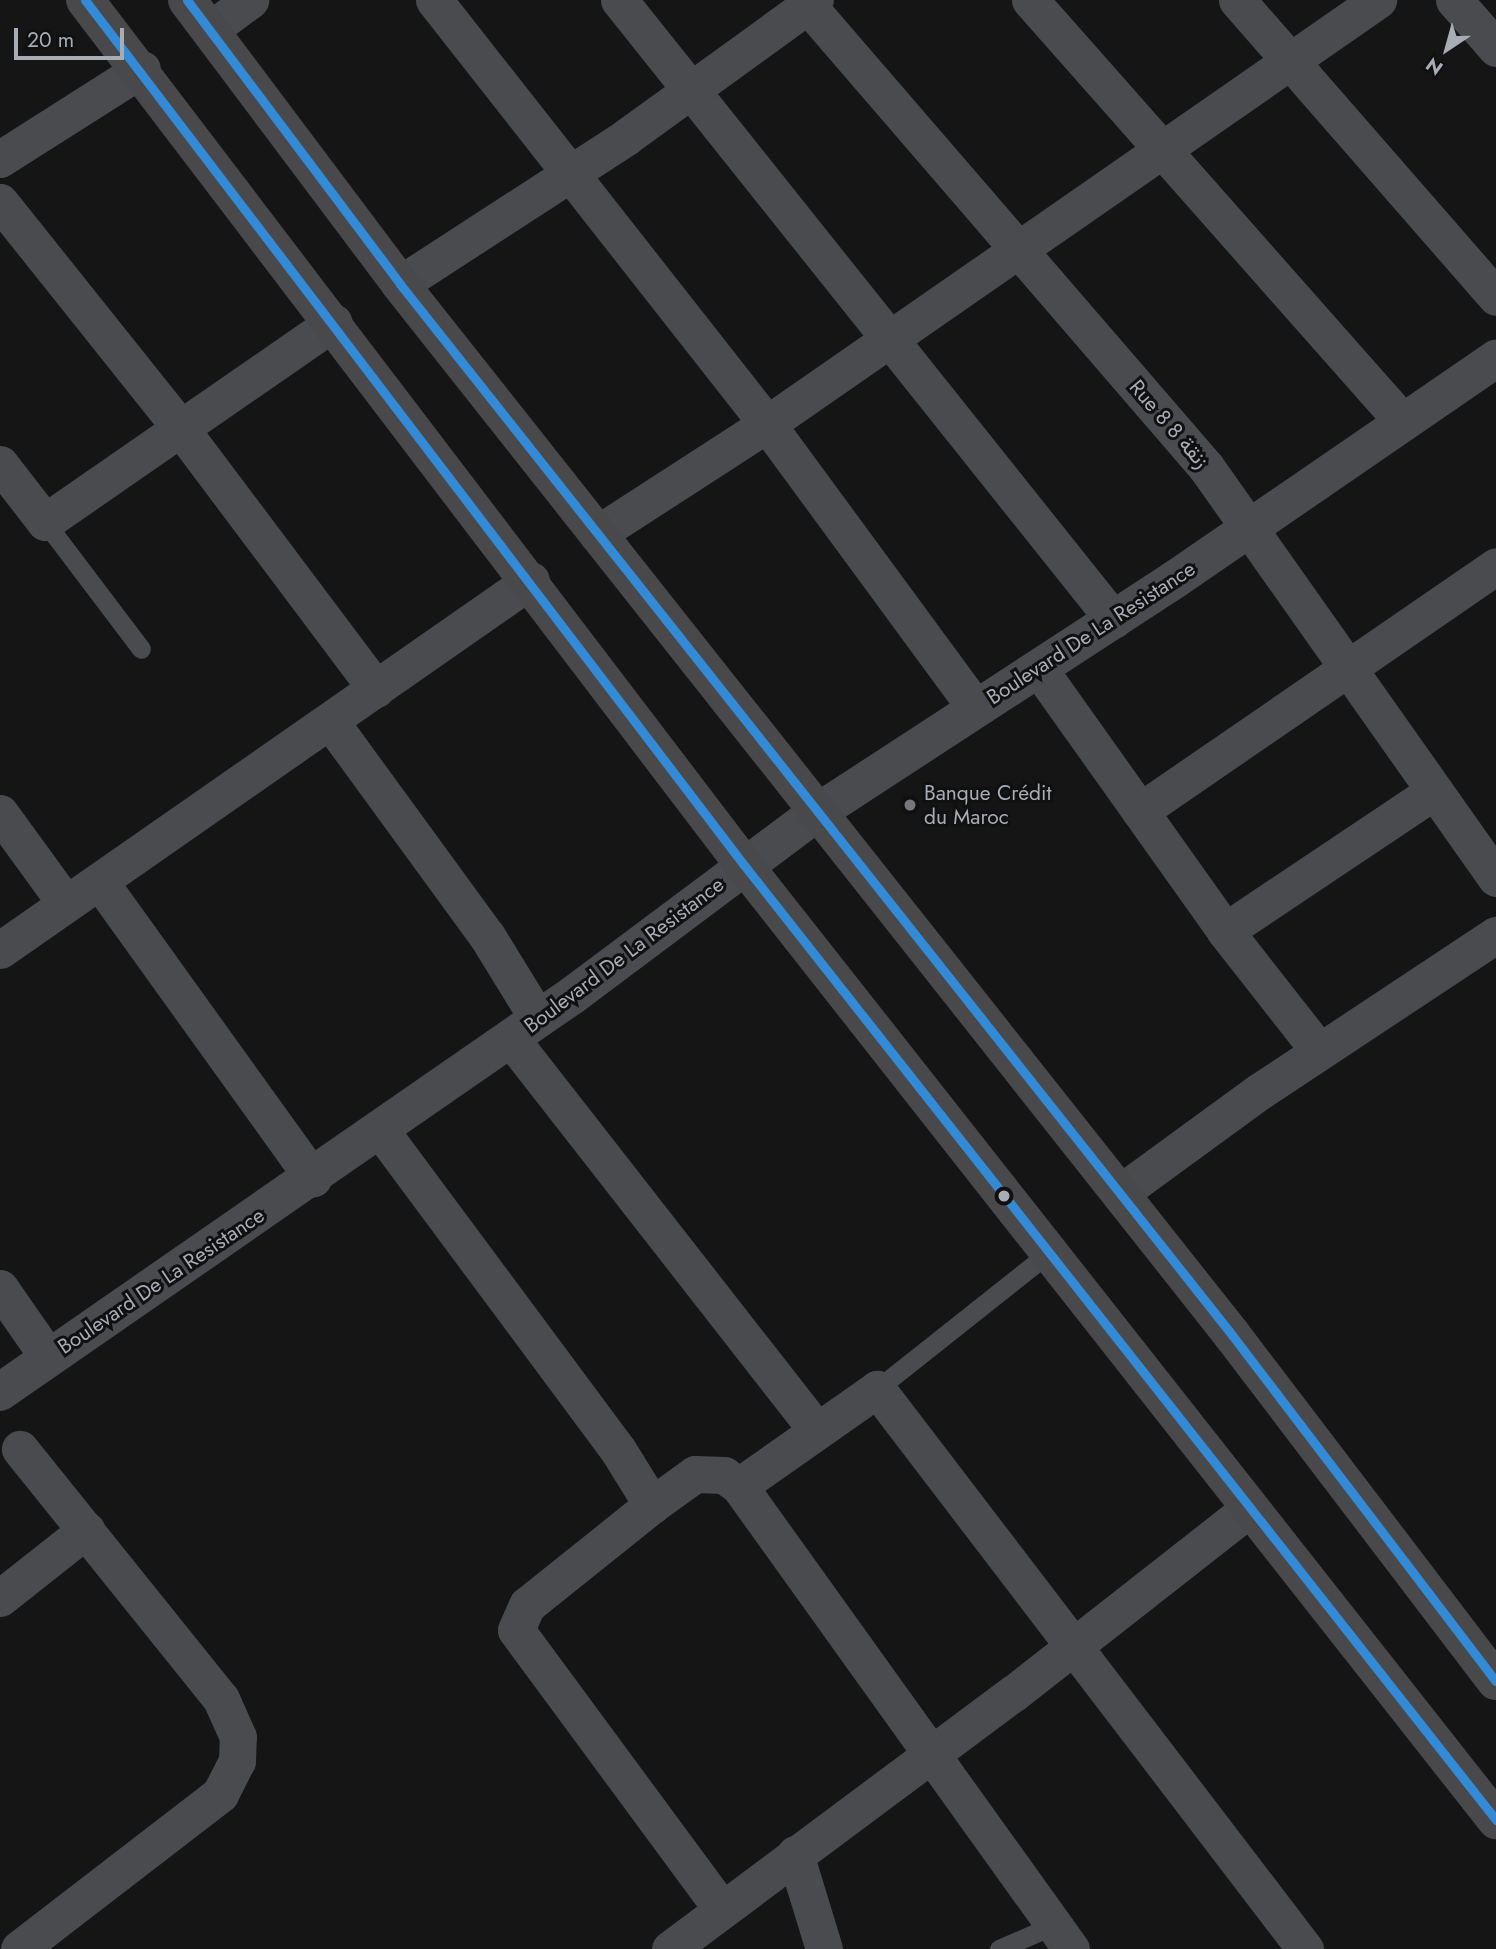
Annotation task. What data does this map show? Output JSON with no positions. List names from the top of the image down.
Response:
{
  "streets": {
    "street": ["Rue 8 8 زنقة", "Boulevard De La Resistance"]
  },
  "crossings": [
    ["Rue 8 8 زنقة", "Boulevard De La Resistance"]
  ],
  "places": ["Banque Crédit du Maroc"],
  "scale_bar": "20 m",
  "north": "bottom left"
}
